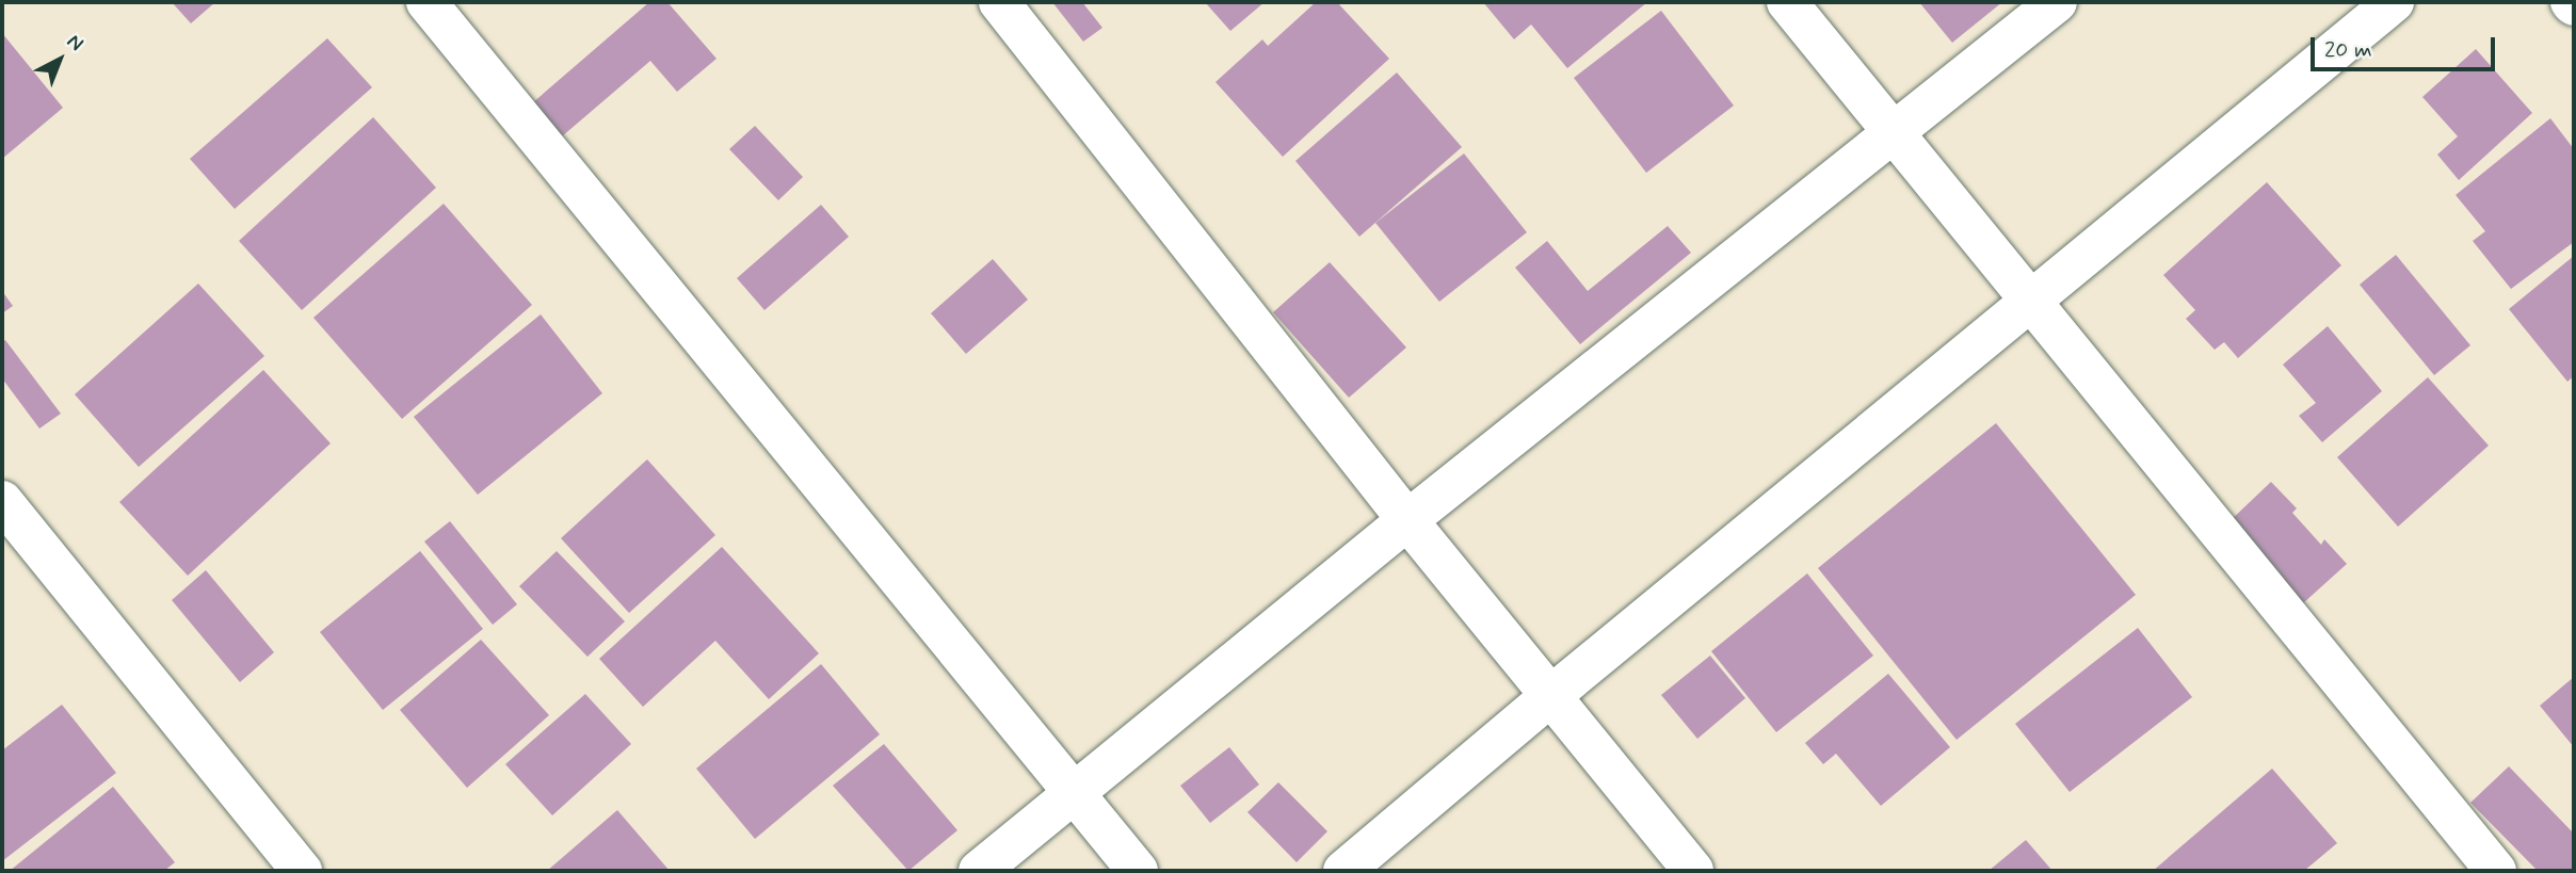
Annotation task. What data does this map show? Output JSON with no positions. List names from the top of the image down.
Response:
{
  "scale_bar": "20 m",
  "north": "top right"
}
